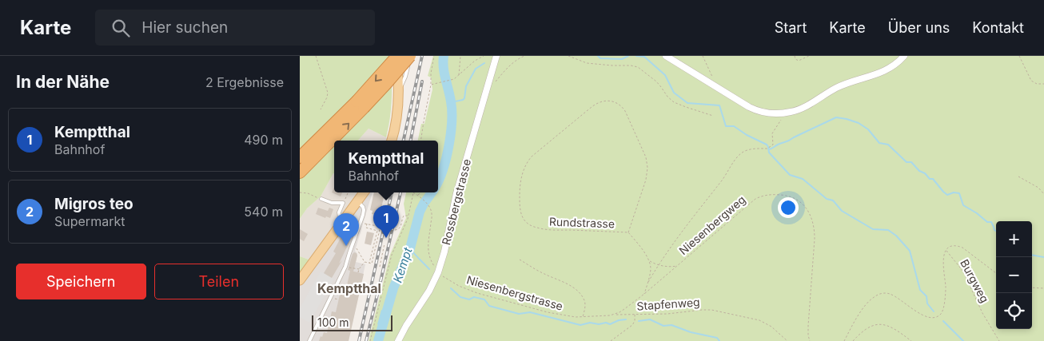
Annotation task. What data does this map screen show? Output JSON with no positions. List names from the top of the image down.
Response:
{
  "streets": {
    "street": ["Rossbergstrasse"],
    "path": [
      "Rundstrasse",
      "Niesenbergweg",
      "Burgweg",
      "Niesenbergstrasse",
      "Stapfenweg"
    ]
  },
  "crossings": [
    ["Rossbergstrasse", "Niesenbergstrasse"],
    ["Niesenbergweg", "Niesenbergstrasse"],
    ["Niesenbergweg", "Stapfenweg"],
    ["Niesenbergstrasse", "Stapfenweg"]
  ],
  "districts": ["Kemptthal"],
  "water": ["Kempt"],
  "scale_bar": "100 m",
  "page": {
    "header": "Karte",
    "search": "Hier suchen",
    "nav": [
      "Start",
      "Karte",
      "Über uns",
      "Kontakt"
    ],
    "heading": ["In der Nähe", "2 Ergebnisse"],
    "list": [
      {
        "mark": "1",
        "name": "Kemptthal",
        "note": "Bahnhof",
        "value": "490 m"
      },
      {
        "mark": "2",
        "name": "Migros teo",
        "note": "Supermarkt",
        "value": "540 m"
      }
    ],
    "popup": ["Kemptthal", "Bahnhof"],
    "pins": ["1", "2"],
    "map_buttons": ["+", "−"],
    "buttons": ["Speichern", "Teilen"],
    "scale": "100 m"
  }
}
